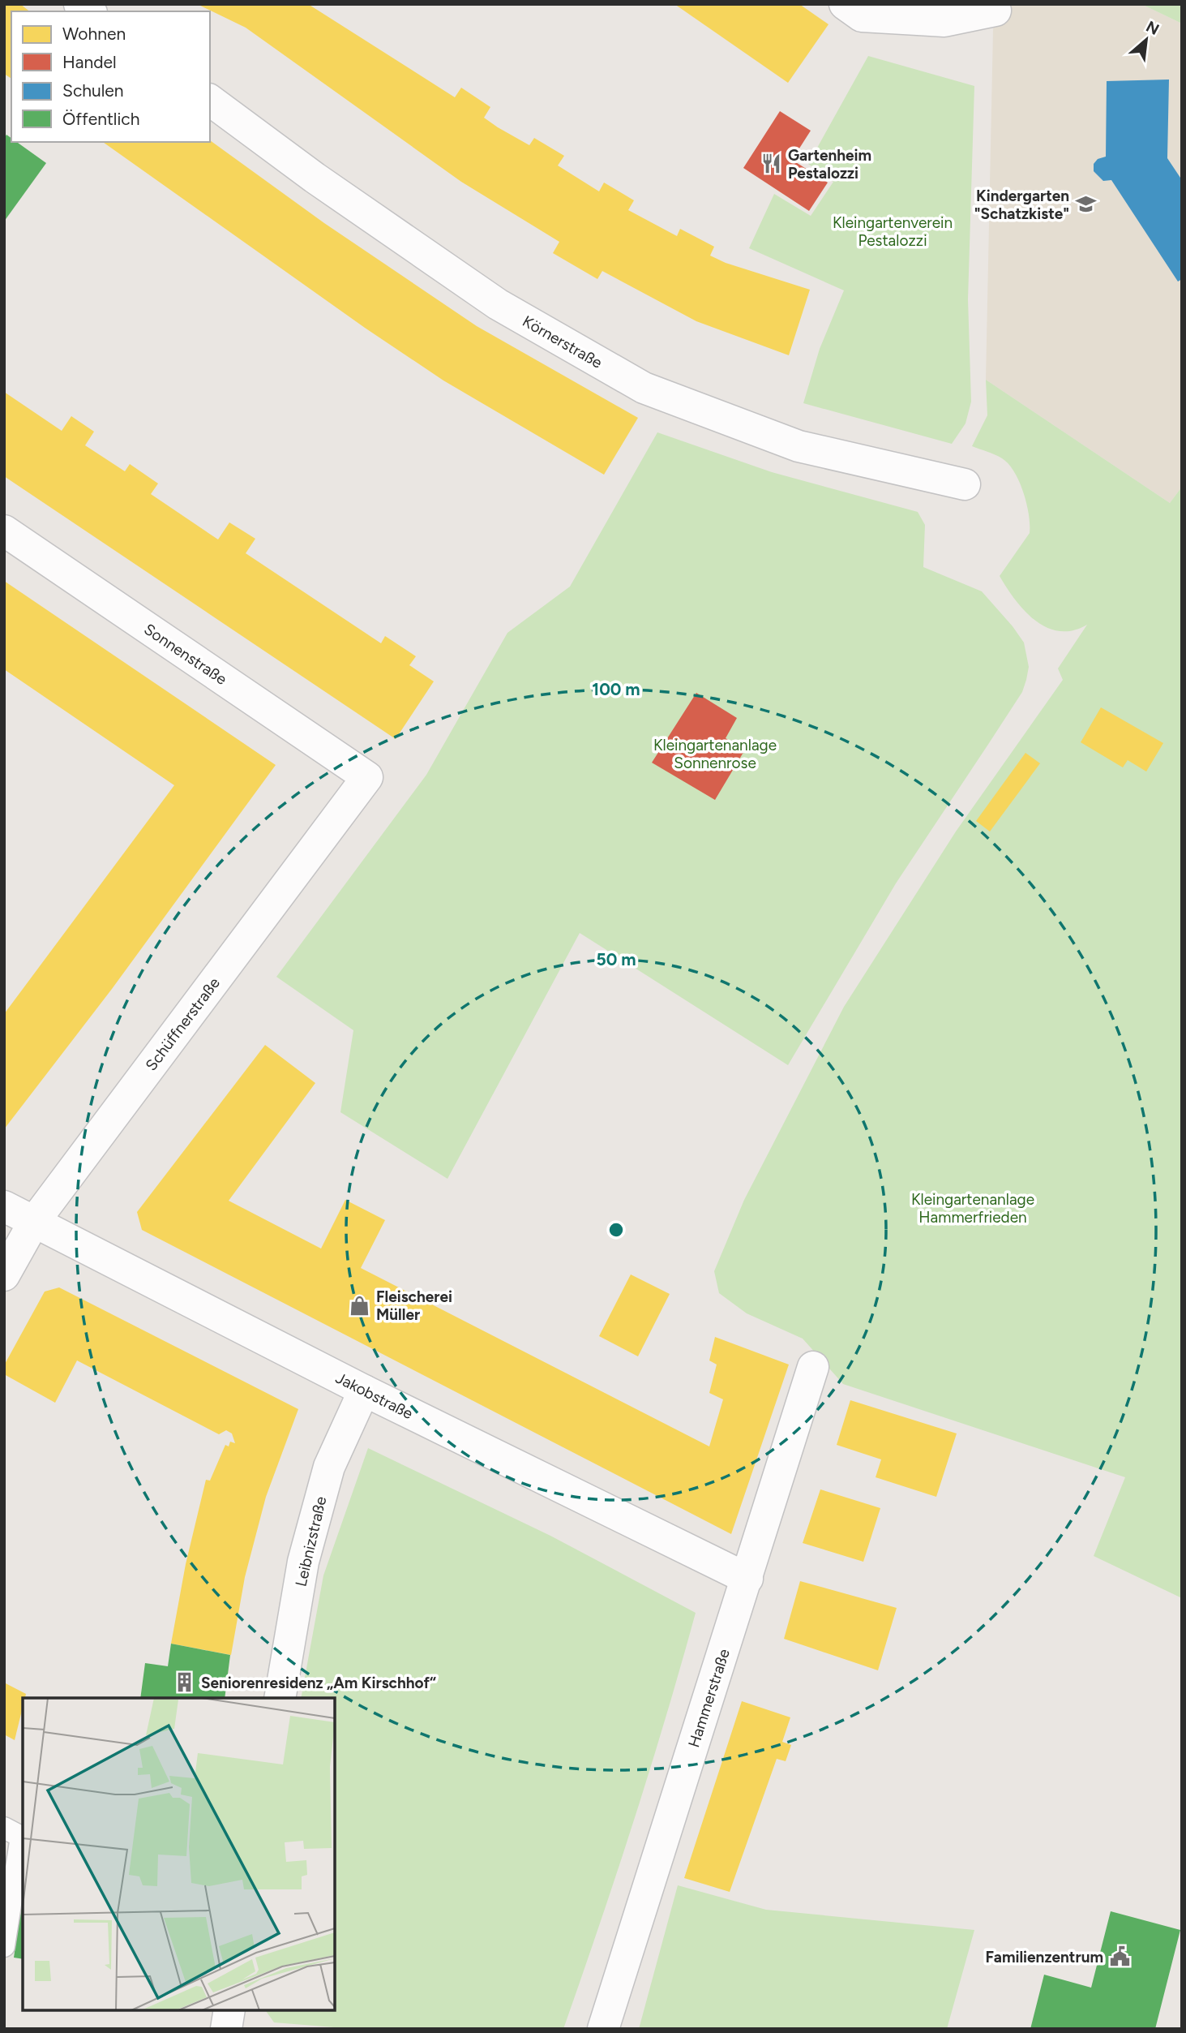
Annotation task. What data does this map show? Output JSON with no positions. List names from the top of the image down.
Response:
{
  "streets": {
    "street": [
      "Körnerstraße",
      "Sonnenstraße",
      "Schüffnerstraße",
      "Jakobstraße",
      "Leibnizstraße",
      "Hammerstraße"
    ]
  },
  "crossings": [
    ["Sonnenstraße", "Schüffnerstraße"],
    ["Schüffnerstraße", "Jakobstraße"],
    ["Jakobstraße", "Leibnizstraße"],
    ["Jakobstraße", "Hammerstraße"]
  ],
  "parks": ["Kleingartenverein Pestalozzi", "Kleingartenanlage Sonnenrose", "Kleingartenanlage Hammerfrieden"],
  "places": {
    "restaurant": ["Gartenheim Pestalozzi"],
    "school or university": ["Kindergarten \"Schatzkiste\""],
    "shop": ["Fleischerei Müller"],
    "building": ["Seniorenresidenz „Am Kirschhof“"],
    "public building": ["Familienzentrum"]
  },
  "legend": [
    "Wohnen",
    "Handel",
    "Schulen",
    "Öffentlich"
  ],
  "north": "top right",
  "rings": ["100 m", "50 m"]
}
